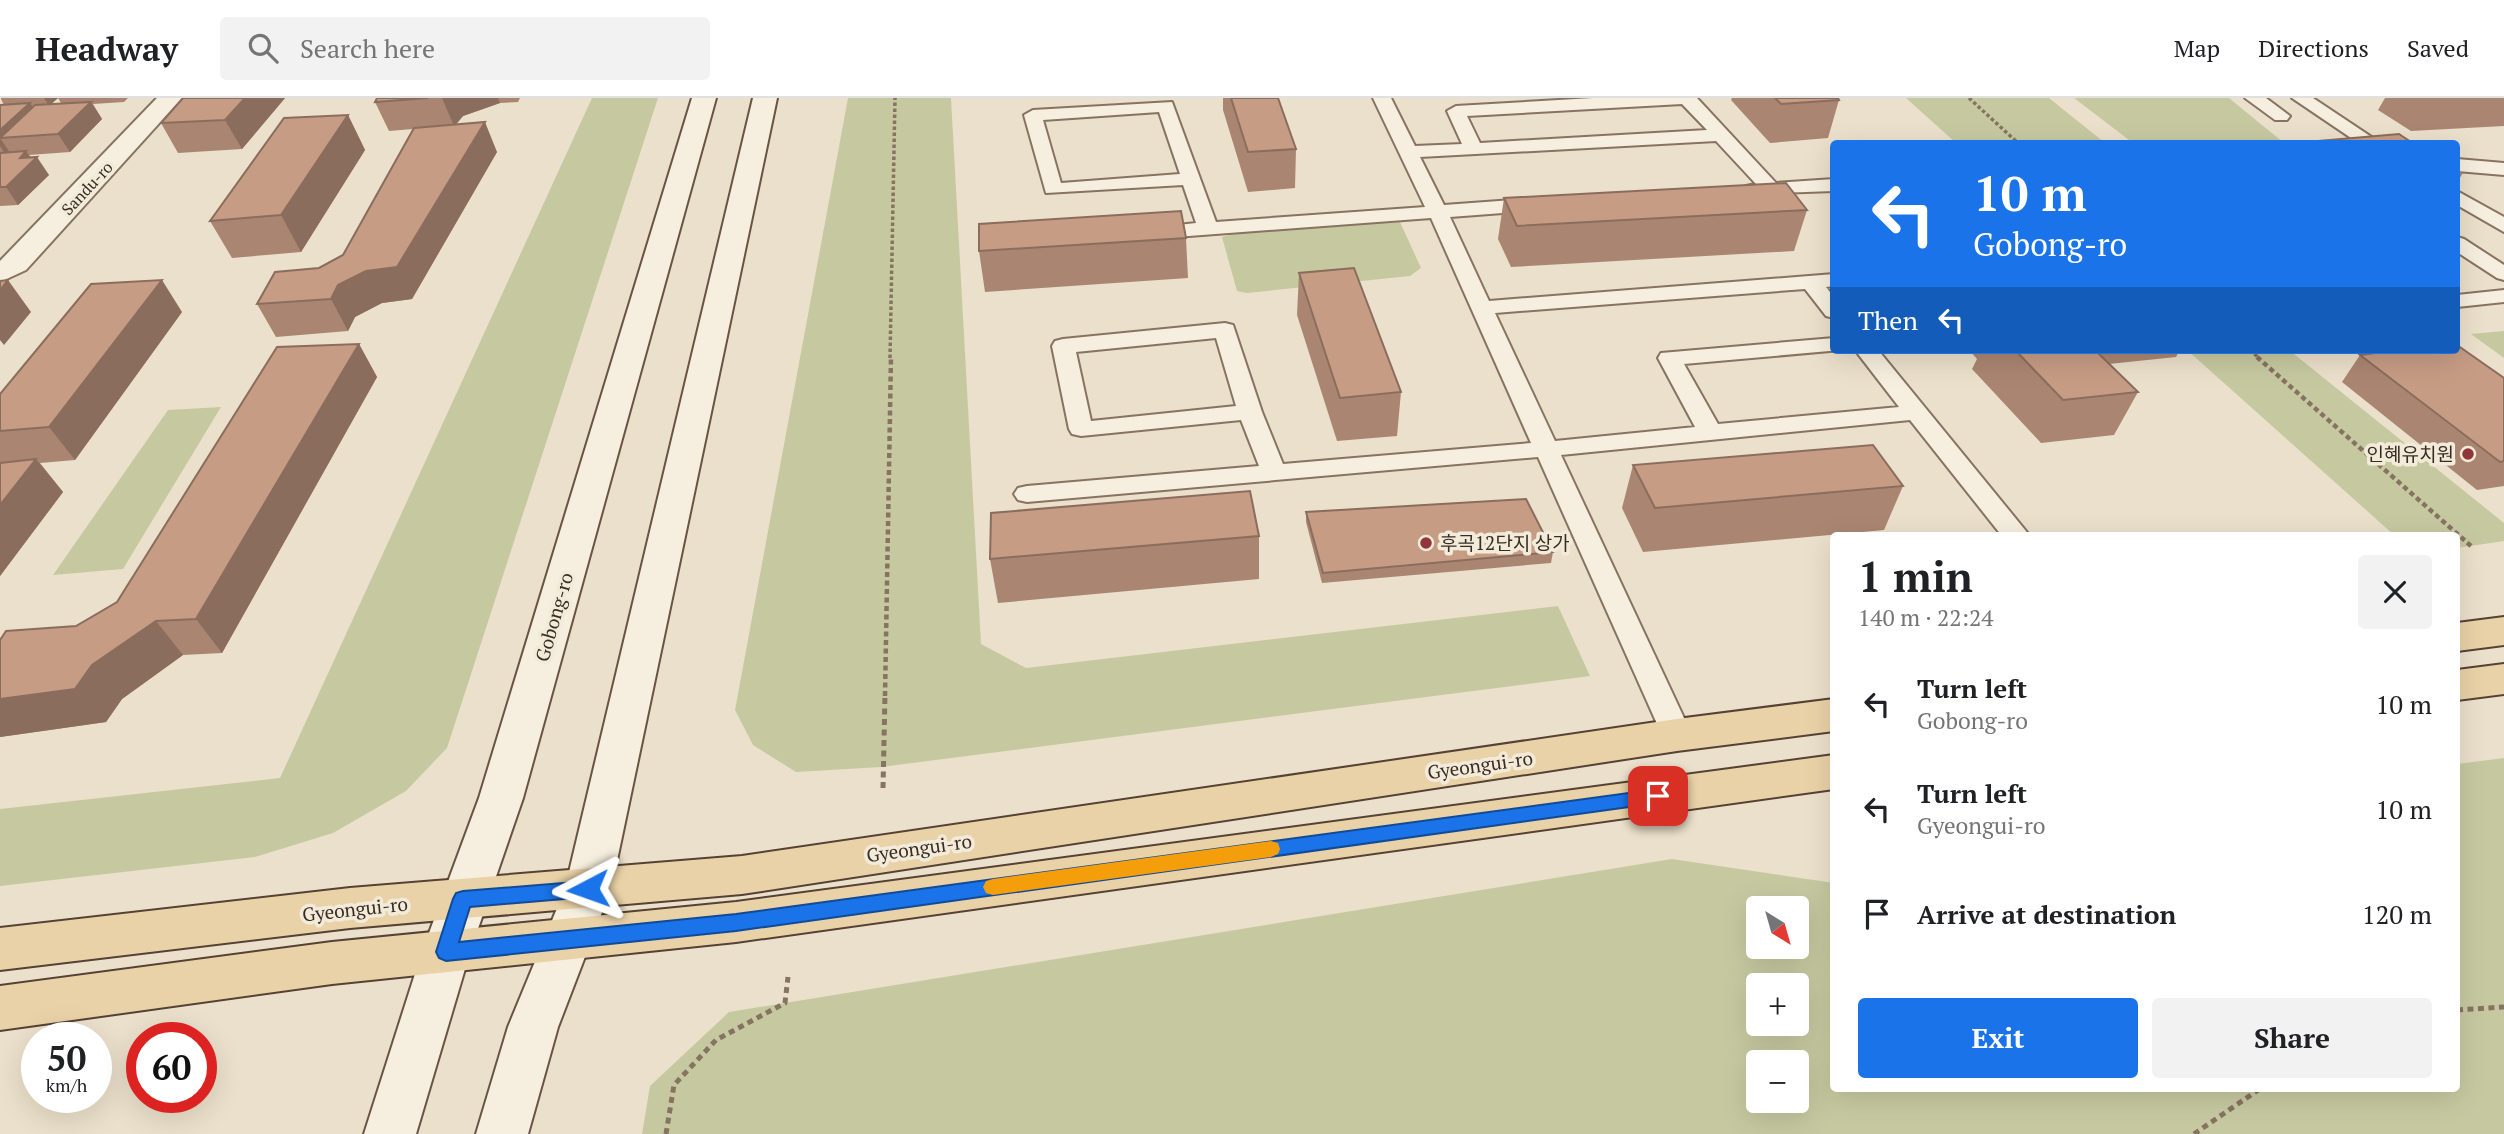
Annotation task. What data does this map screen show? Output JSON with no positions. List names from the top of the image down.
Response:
{
  "streets": {
    "main road": ["Sandu-ro", "Gobong-ro", "Gyeongui-ro"]
  },
  "crossings": [
    ["Gobong-ro", "Gyeongui-ro"]
  ],
  "places": ["인혜유치원", "후곡12단지 상가"],
  "north": "bottom right",
  "page": {
    "header": "Headway",
    "search": "Search here",
    "nav": ["Map", "Directions", "Saved"],
    "turn": ["10 m", "Gobong-ro"],
    "then": "Then",
    "heading": ["1 min", "140 m · 22:24"],
    "list": [
      {
        "name": "Turn left",
        "note": "Gobong-ro",
        "value": "10 m"
      },
      {
        "name": "Turn left",
        "note": "Gyeongui-ro",
        "value": "10 m"
      },
      {
        "name": "Arrive at destination",
        "value": "120 m"
      }
    ],
    "map_buttons": ["+", "−"],
    "buttons": ["Exit", "Share"],
    "speed": "50 km/h",
    "limit": "60"
  }
}
